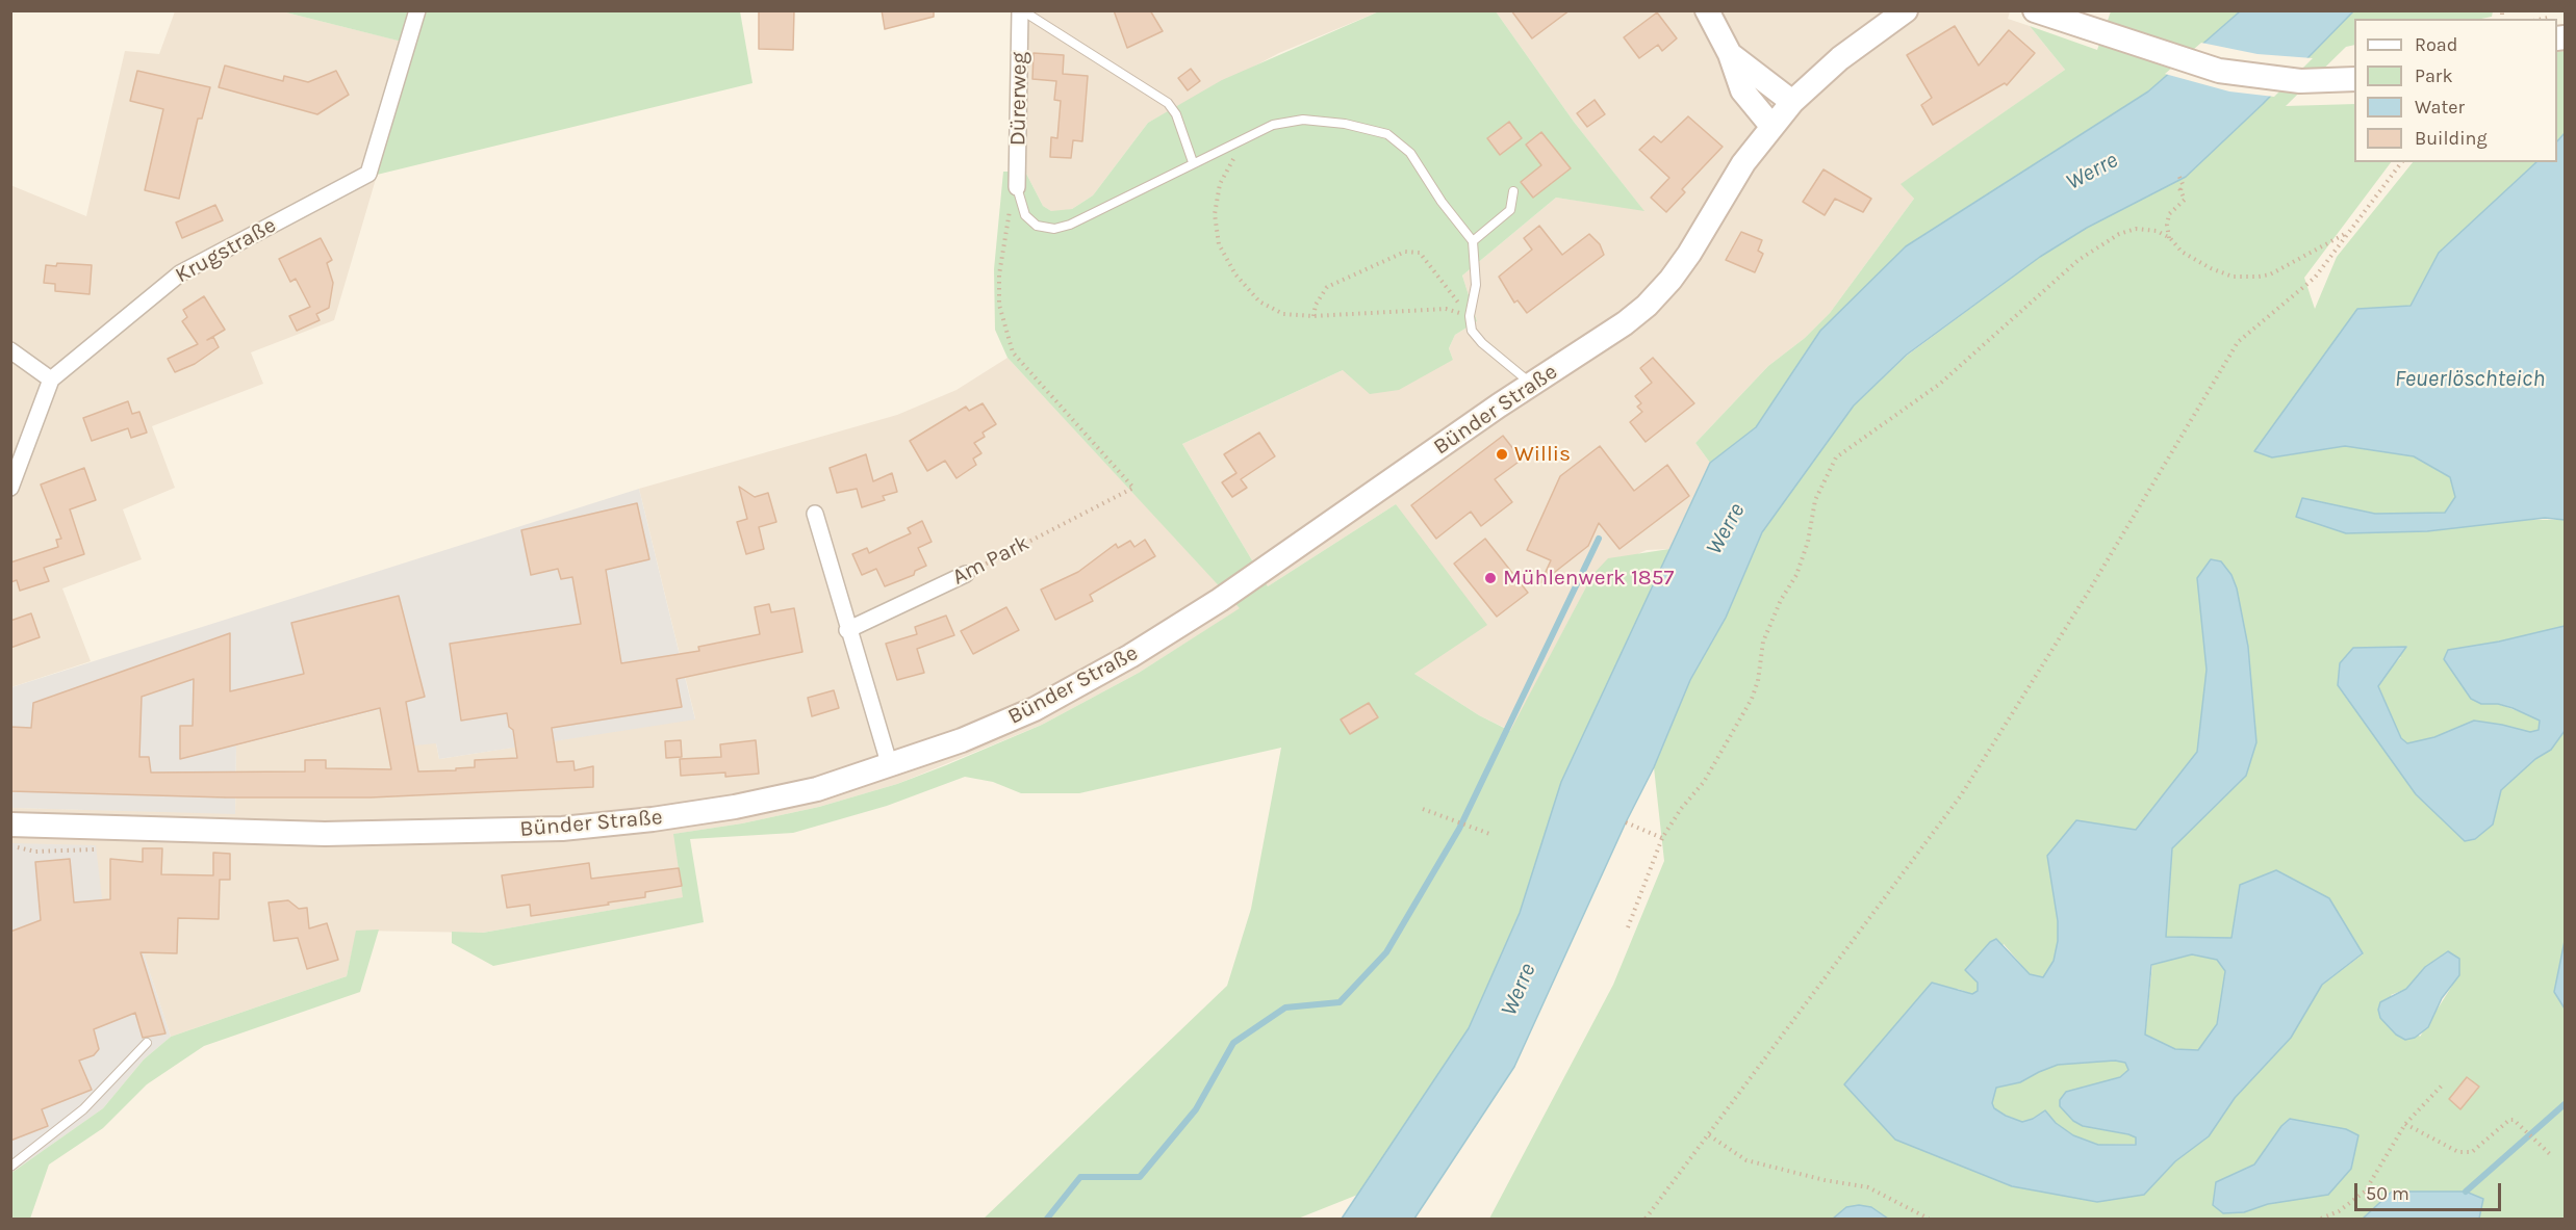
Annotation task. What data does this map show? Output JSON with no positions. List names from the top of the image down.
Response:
{
  "streets": {
    "main road": ["Bünder Straße"],
    "street": ["Dürerweg", "Krugstraße", "Am Park"]
  },
  "crossings": [
    ["Dürerweg", "Am Park"]
  ],
  "water": ["Werre", "Feuerlöschteich"],
  "places": ["Willis", "Mühlenwerk 1857"],
  "legend": [
    "Road",
    "Park",
    "Water",
    "Building"
  ],
  "scale_bar": "50 m"
}
